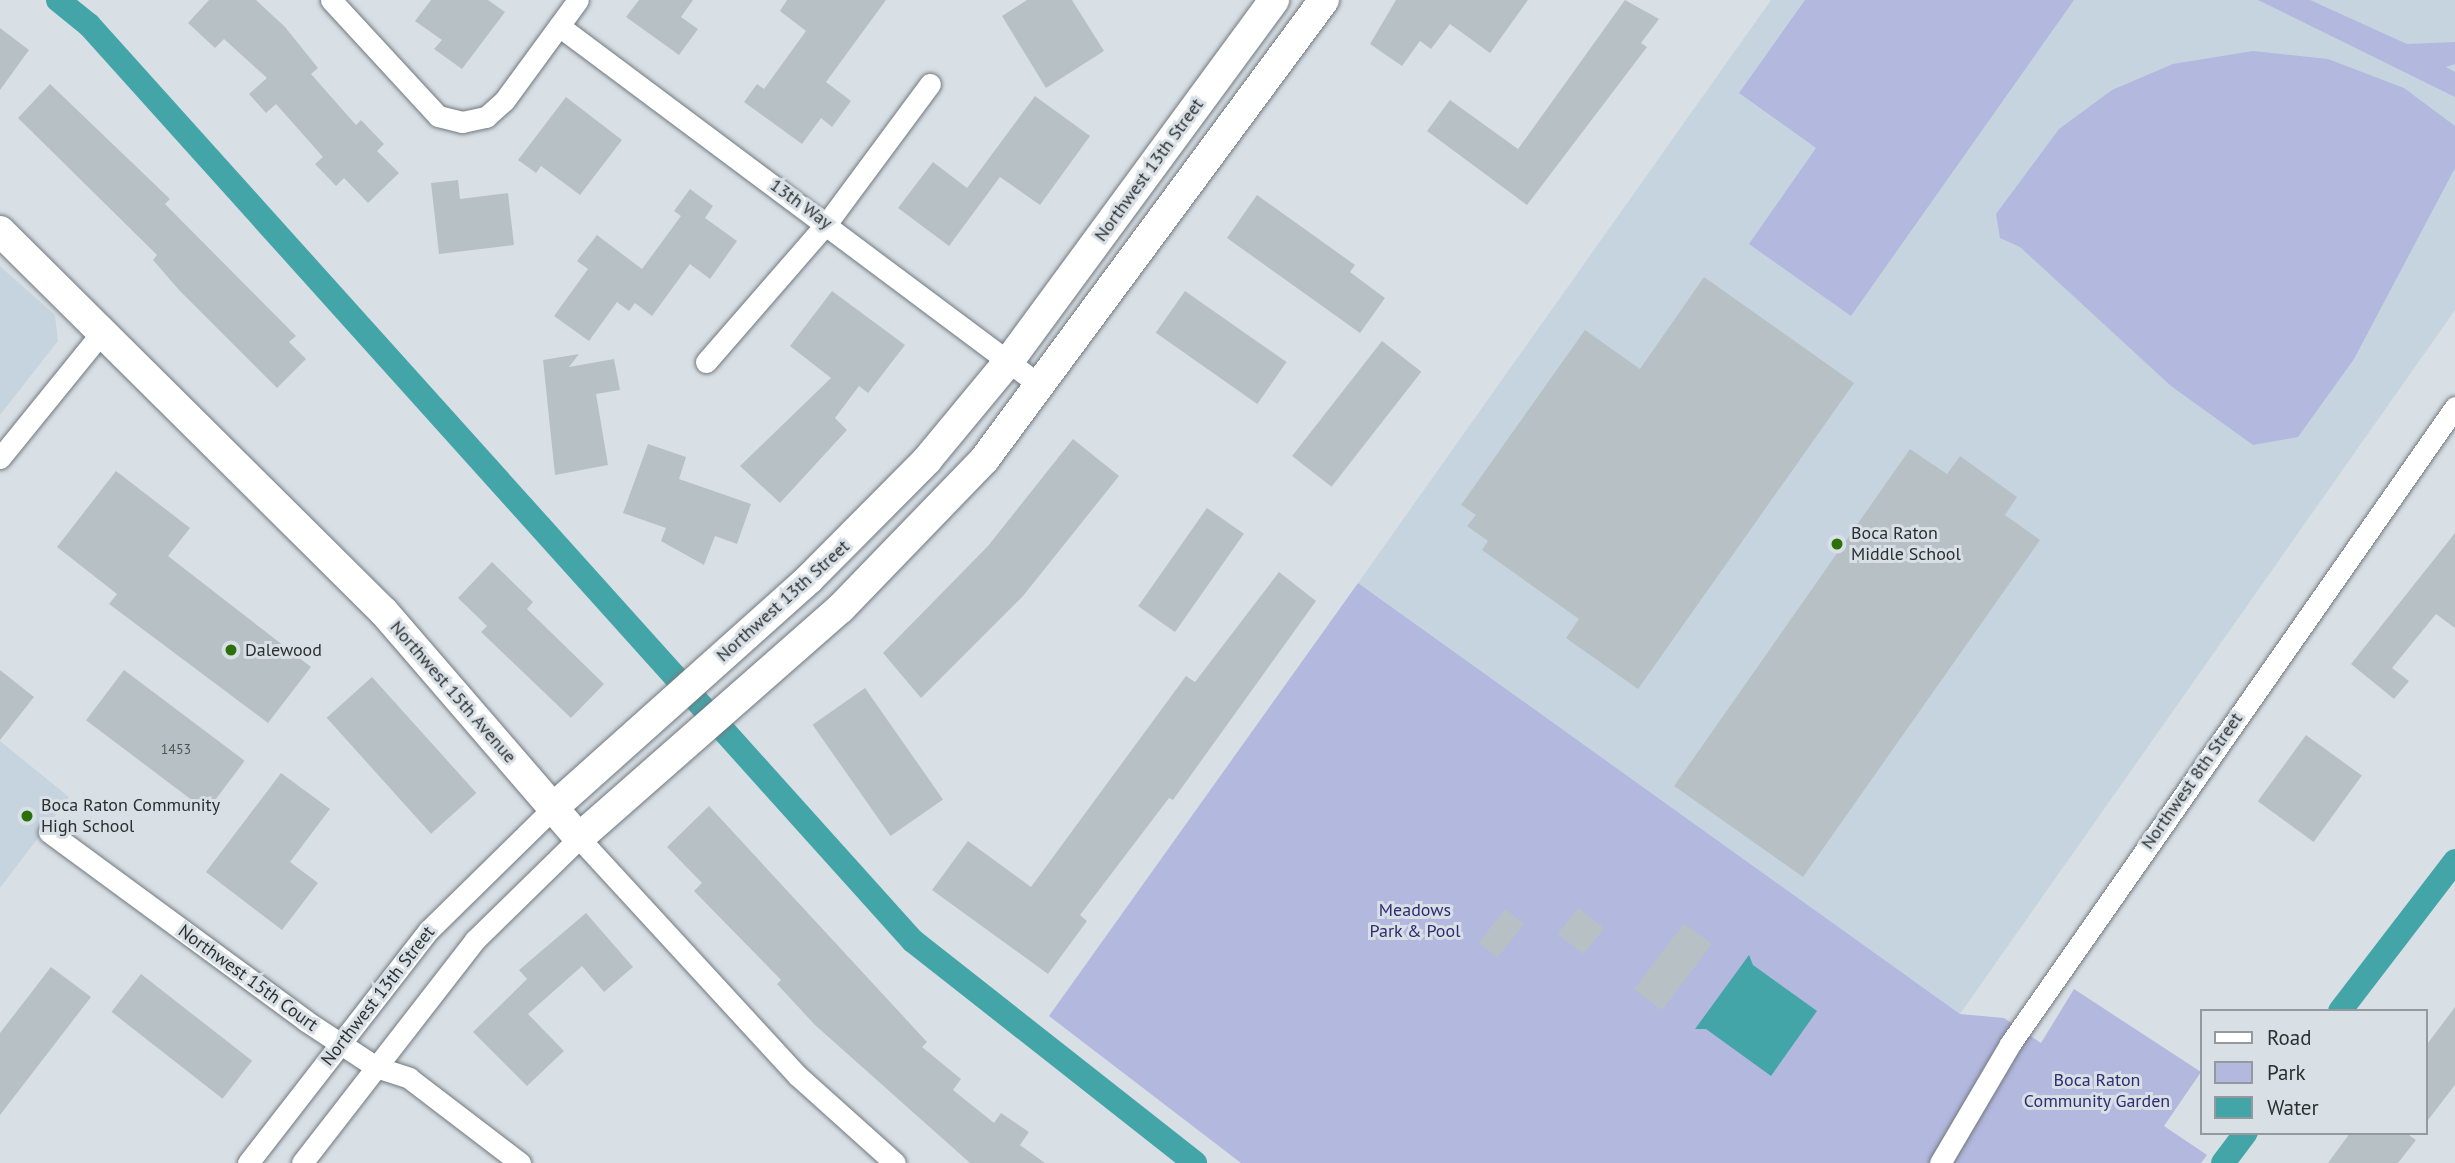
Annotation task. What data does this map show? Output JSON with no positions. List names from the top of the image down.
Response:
{
  "streets": {
    "street": [
      "Northwest 13th Street",
      "13th Way",
      "Northwest 15th Avenue",
      "Northwest 8th Street",
      "Northwest 15th Court"
    ]
  },
  "crossings": [
    ["Northwest 13th Street", "13th Way"],
    ["Northwest 13th Street", "Northwest 15th Avenue"],
    ["Northwest 13th Street", "Northwest 15th Court"]
  ],
  "parks": ["Meadows Park & Pool", "Boca Raton Community Garden"],
  "places": ["Boca Raton Middle School", "Dalewood", "Boca Raton Community High School"],
  "house_numbers": ["1453"],
  "legend": ["Road", "Park", "Water"]
}
